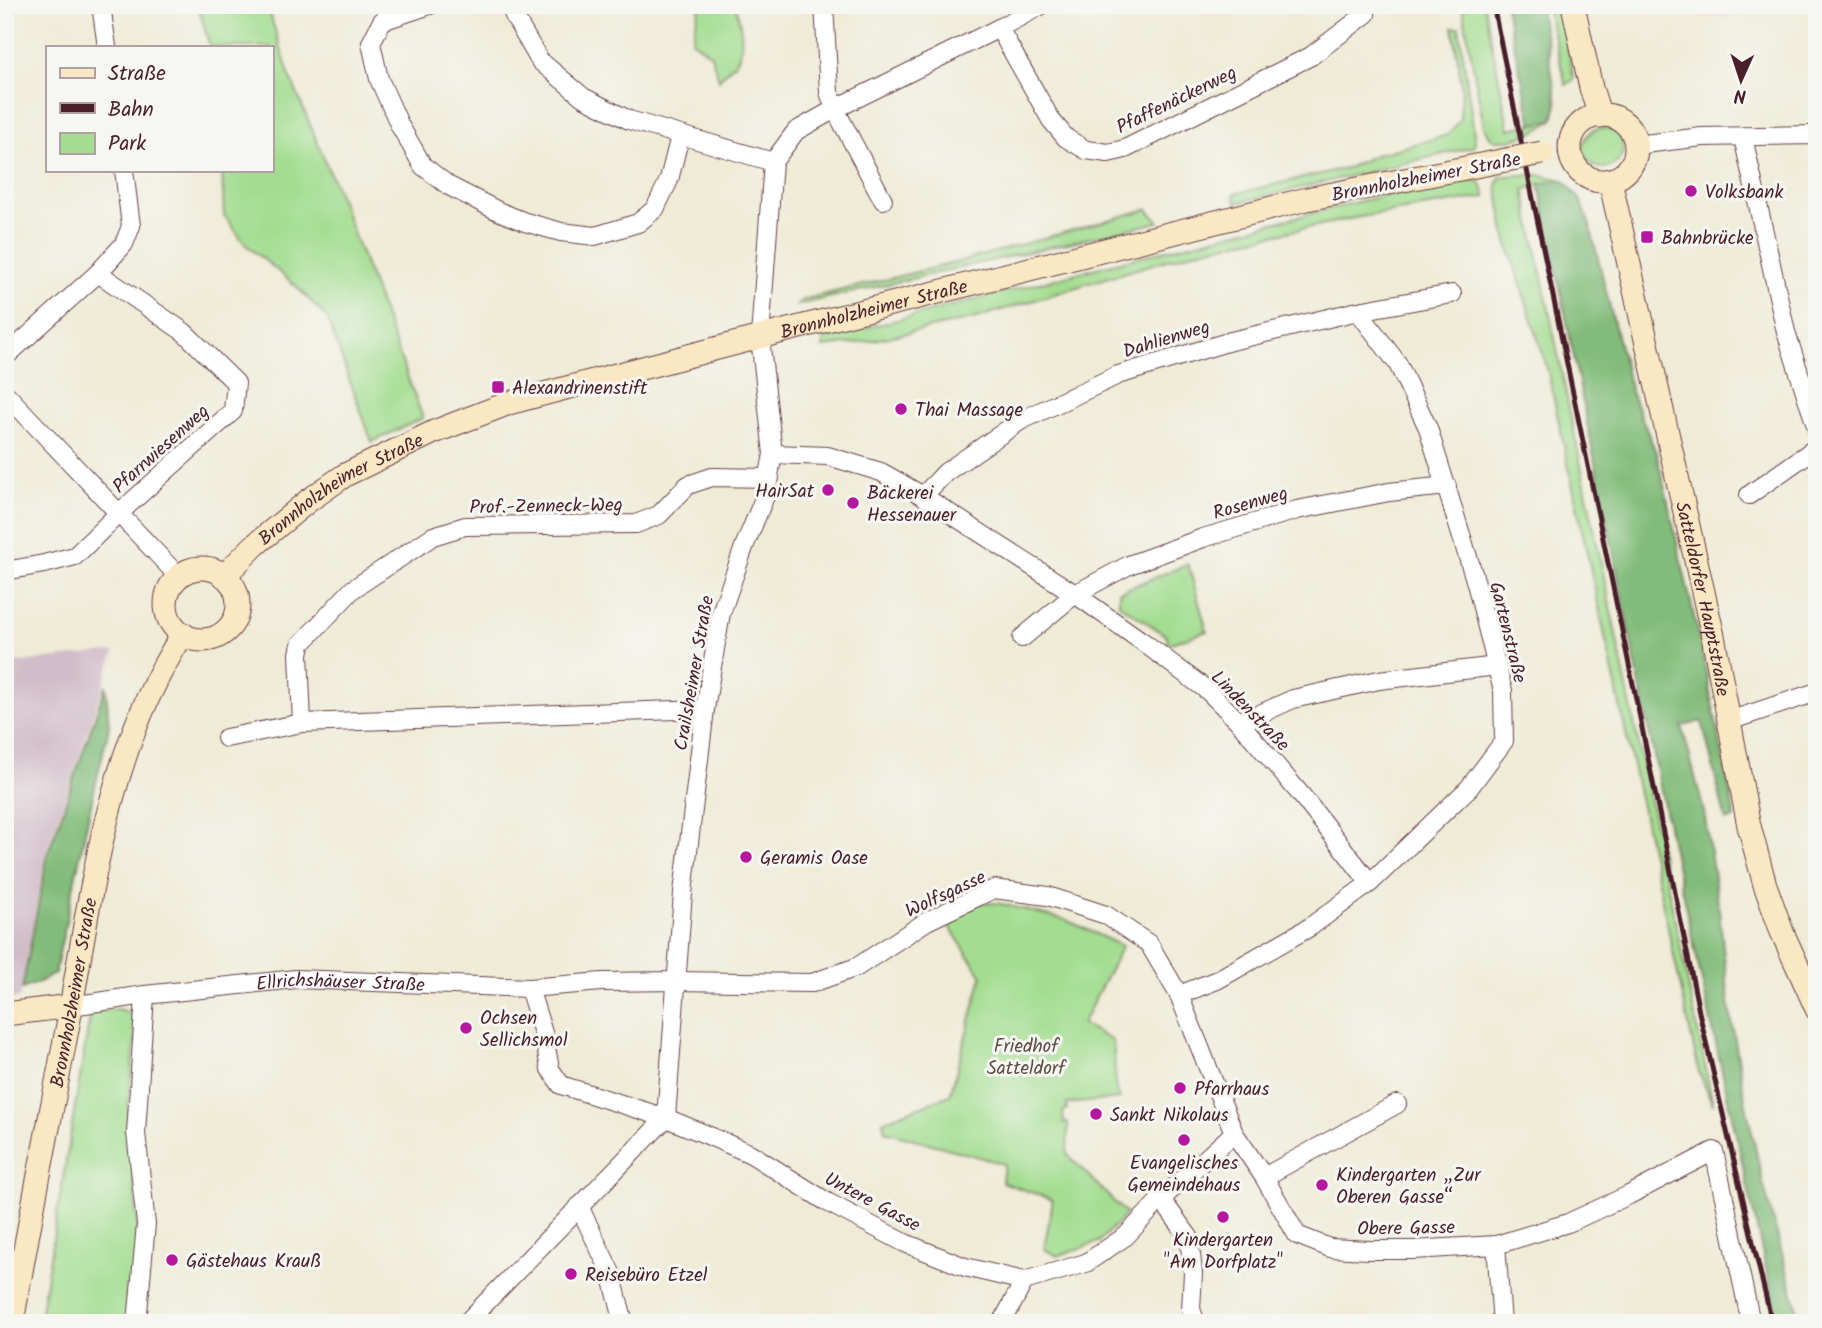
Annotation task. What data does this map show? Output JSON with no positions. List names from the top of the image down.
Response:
{
  "streets": {
    "street": [
      "Pfaffenäckerweg",
      "Bronnholzheimer Straße",
      "Dahlienweg",
      "Pfarrwiesenweg",
      "Rosenweg",
      "Prof.-Zenneck-Weg",
      "Satteldorfer Hauptstraße",
      "Gartenstraße",
      "Crailsheimer Straße",
      "Lindenstraße",
      "Wolfsgasse",
      "Ellrichshäuser Straße",
      "Untere Gasse",
      "Obere Gasse"
    ]
  },
  "crossings": [
    ["Bronnholzheimer Straße", "Satteldorfer Hauptstraße"],
    ["Bronnholzheimer Straße", "Crailsheimer Straße"],
    ["Bronnholzheimer Straße", "Ellrichshäuser Straße"],
    ["Dahlienweg", "Gartenstraße"],
    ["Dahlienweg", "Lindenstraße"],
    ["Rosenweg", "Gartenstraße"],
    ["Rosenweg", "Lindenstraße"],
    ["Prof.-Zenneck-Weg", "Crailsheimer Straße"],
    ["Gartenstraße", "Lindenstraße"],
    ["Gartenstraße", "Wolfsgasse"],
    ["Crailsheimer Straße", "Lindenstraße"],
    ["Crailsheimer Straße", "Wolfsgasse"],
    ["Crailsheimer Straße", "Ellrichshäuser Straße"],
    ["Wolfsgasse", "Ellrichshäuser Straße"],
    ["Wolfsgasse", "Untere Gasse"],
    ["Wolfsgasse", "Obere Gasse"],
    ["Ellrichshäuser Straße", "Untere Gasse"],
    ["Untere Gasse", "Obere Gasse"]
  ],
  "parks": ["Friedhof Satteldorf"],
  "places": {
    "other": [
      "Volksbank",
      "Thai Massage",
      "HairSat",
      "Bäckerei Hessenauer",
      "Geramis Oase",
      "Ochsen Sellichsmol",
      "Pfarrhaus",
      "Sankt Nikolaus",
      "Evangelisches Gemeindehaus",
      "Kindergarten „Zur Oberen Gasse“",
      "Kindergarten \"Am Dorfplatz\"",
      "Gästehaus Krauß",
      "Reisebüro Etzel"
    ],
    "transit": ["Bahnbrücke", "Alexandrinenstift"]
  },
  "legend": ["Straße", "Bahn", "Park"],
  "north": "bottom"
}
